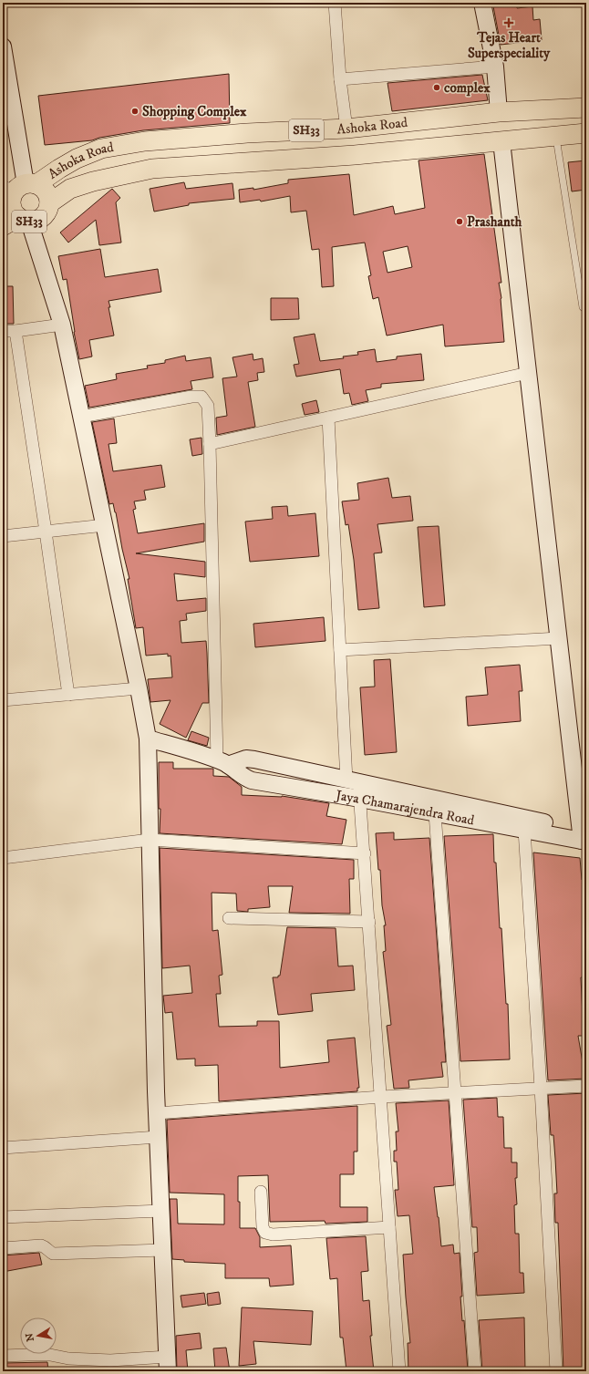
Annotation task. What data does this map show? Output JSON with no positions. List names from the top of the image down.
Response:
{
  "streets": {
    "main road": ["Ashoka Road", "SH33", "Jaya Chamarajendra Road"]
  },
  "crossings": [
    ["Ashoka Road", "SH33"]
  ],
  "places": {
    "health": ["Tejas Heart Superspeciality"],
    "other": ["complex", "Shopping Complex", "Prashanth"]
  },
  "north": "left"
}
